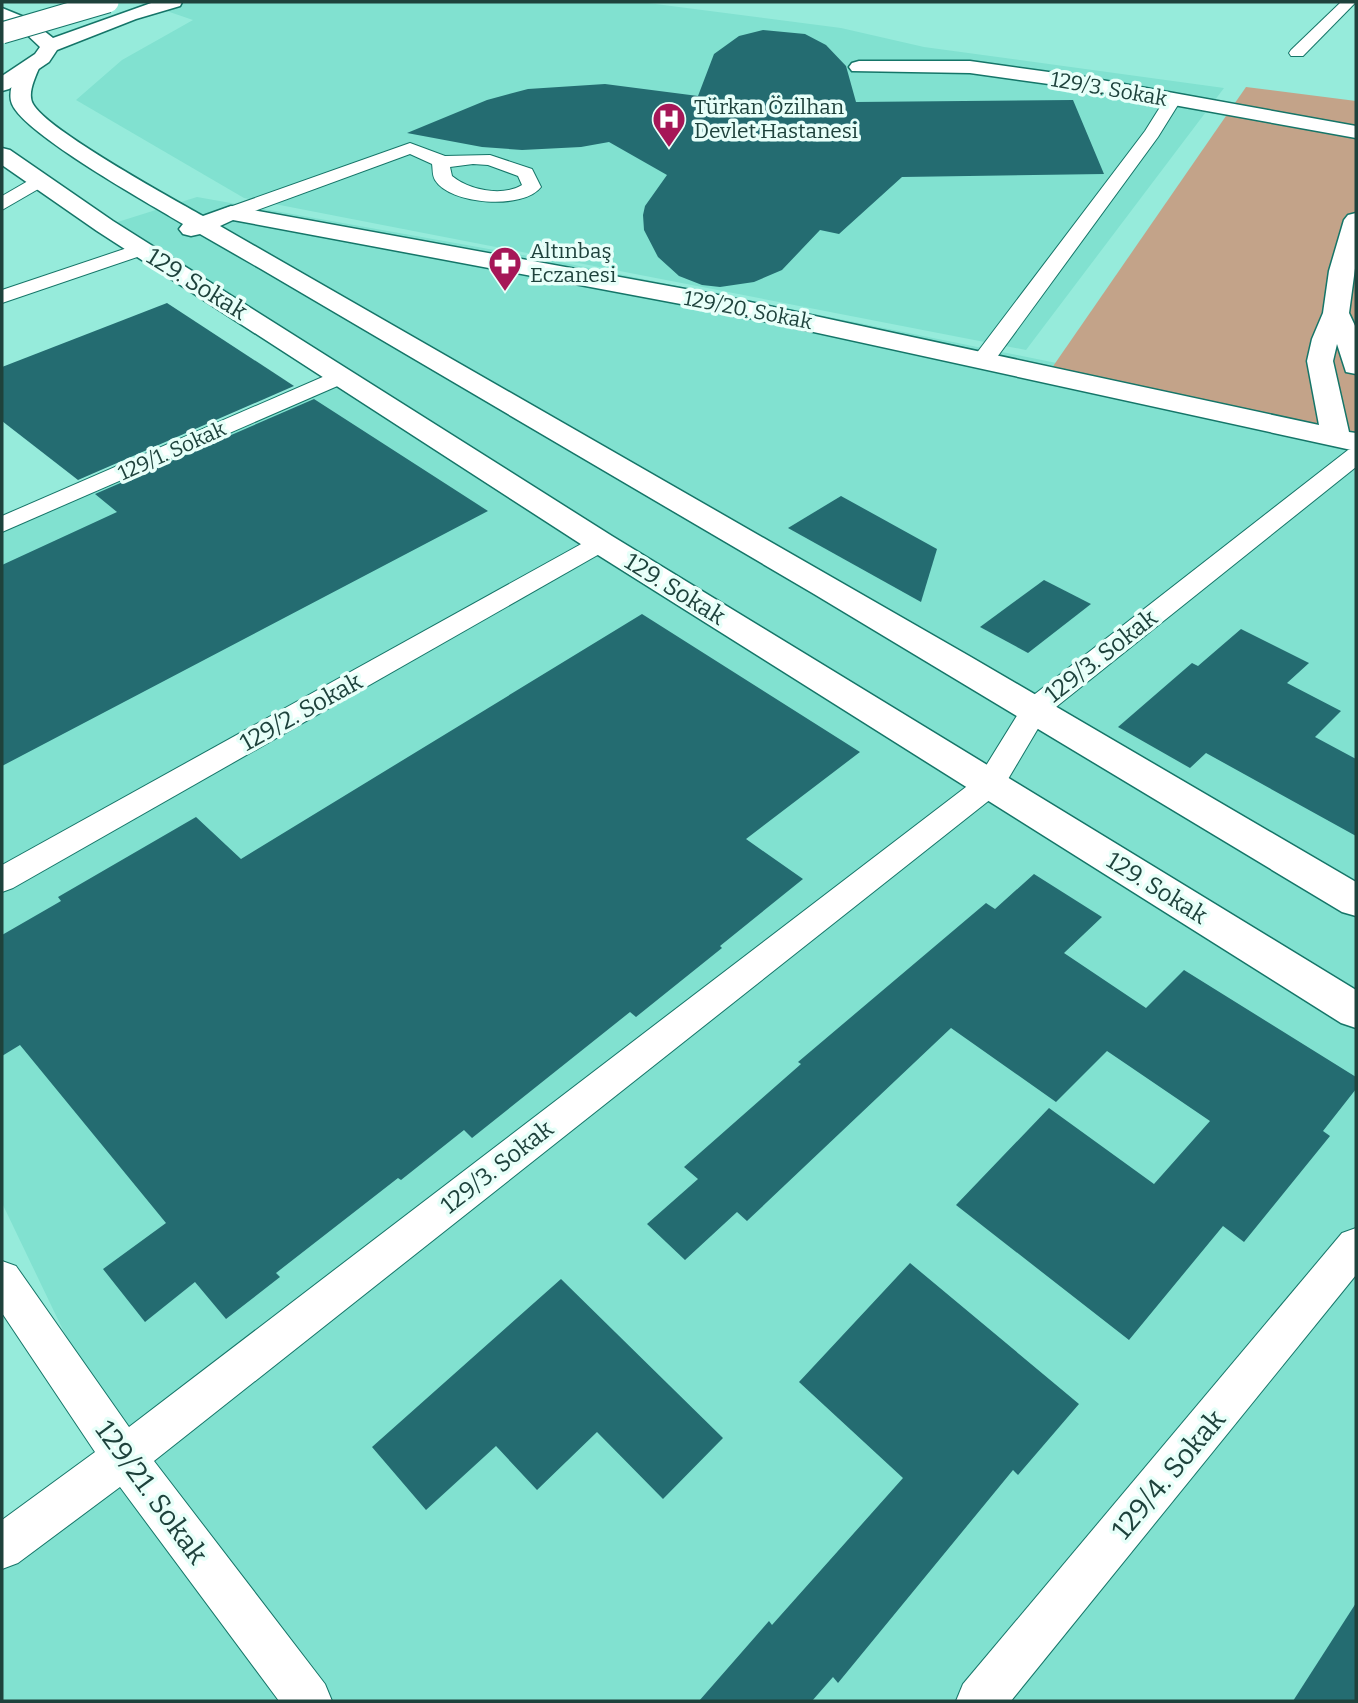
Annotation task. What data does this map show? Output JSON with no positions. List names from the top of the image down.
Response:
{
  "streets": {
    "main road": ["129/3. Sokak", "129. Sokak", "129/20. Sokak"],
    "lane": [
      "129/1. Sokak",
      "129/2. Sokak",
      "129/4. Sokak",
      "129/21. Sokak"
    ]
  },
  "crossings": [
    ["129/3. Sokak", "129. Sokak"],
    ["129/3. Sokak", "129/21. Sokak"],
    ["129. Sokak", "129/20. Sokak"],
    ["129. Sokak", "129/1. Sokak"],
    ["129. Sokak", "129/2. Sokak"]
  ],
  "places": {
    "hospital": ["Türkan Özilhan Devlet Hastanesi"],
    "pharmacy": ["Altınbaş Eczanesi"]
  }
}
